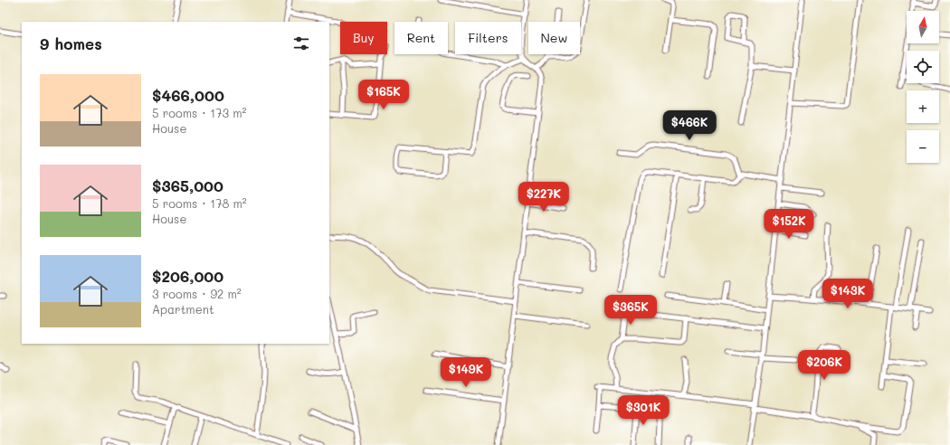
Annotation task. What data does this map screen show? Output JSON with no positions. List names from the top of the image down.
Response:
{
  "north": "top",
  "page": {
    "map_buttons": ["+", "−"],
    "chip": [
      "Buy",
      "Rent",
      "Filters",
      "New"
    ],
    "heading": "9 homes",
    "list": [
      {
        "name": "$466,000",
        "note": "5 rooms · 173 m² · House"
      },
      {
        "name": "$365,000",
        "note": "5 rooms · 178 m² · House"
      },
      {
        "name": "$206,000",
        "note": "3 rooms · 92 m² · Apartment"
      }
    ],
    "price": [
      "$165K",
      "$466K",
      "$227K",
      "$152K",
      "$143K",
      "$365K",
      "$206K",
      "$149K",
      "$301K"
    ]
  }
}
